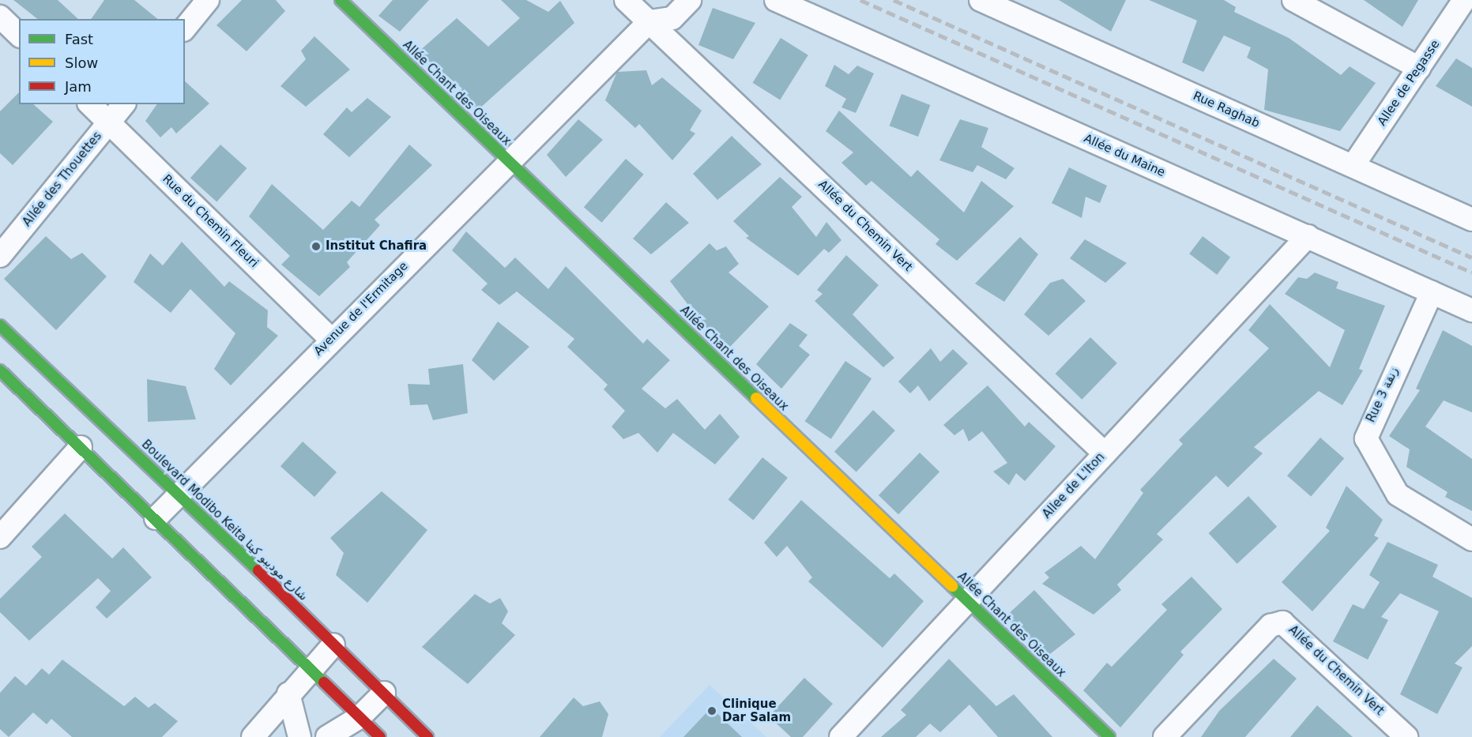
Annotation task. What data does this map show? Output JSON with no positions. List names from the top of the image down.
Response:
{
  "streets": {
    "main road": ["Allée Chant des Oiseaux", "Boulevard Modibo Keita شارع موديبو كيتا"],
    "street": [
      "Allee de Pegasse",
      "Rue Raghab",
      "Allée du Maine",
      "Allée des Thouettes",
      "Rue du Chemin Fleuri",
      "Allée du Chemin Vert",
      "Avenue de l'Ermitage",
      "Rue 3 زنقة",
      "Allee de L'Iton"
    ]
  },
  "crossings": [
    ["Allee de Pegasse", "Rue Raghab"],
    ["Allée Chant des Oiseaux", "Avenue de l'Ermitage"],
    ["Allée Chant des Oiseaux", "Allee de L'Iton"],
    ["Allée du Maine", "Rue 3 زنقة"],
    ["Allée du Maine", "Allee de L'Iton"],
    ["Allée des Thouettes", "Rue du Chemin Fleuri"],
    ["Rue du Chemin Fleuri", "Avenue de l'Ermitage"],
    ["Allée du Chemin Vert", "Avenue de l'Ermitage"],
    ["Allée du Chemin Vert", "Allee de L'Iton"],
    ["Avenue de l'Ermitage", "Boulevard Modibo Keita شارع موديبو كيتا"]
  ],
  "places": ["Institut Chafira", "Clinique Dar Salam"],
  "legend": ["Fast", "Slow", "Jam"]
}
